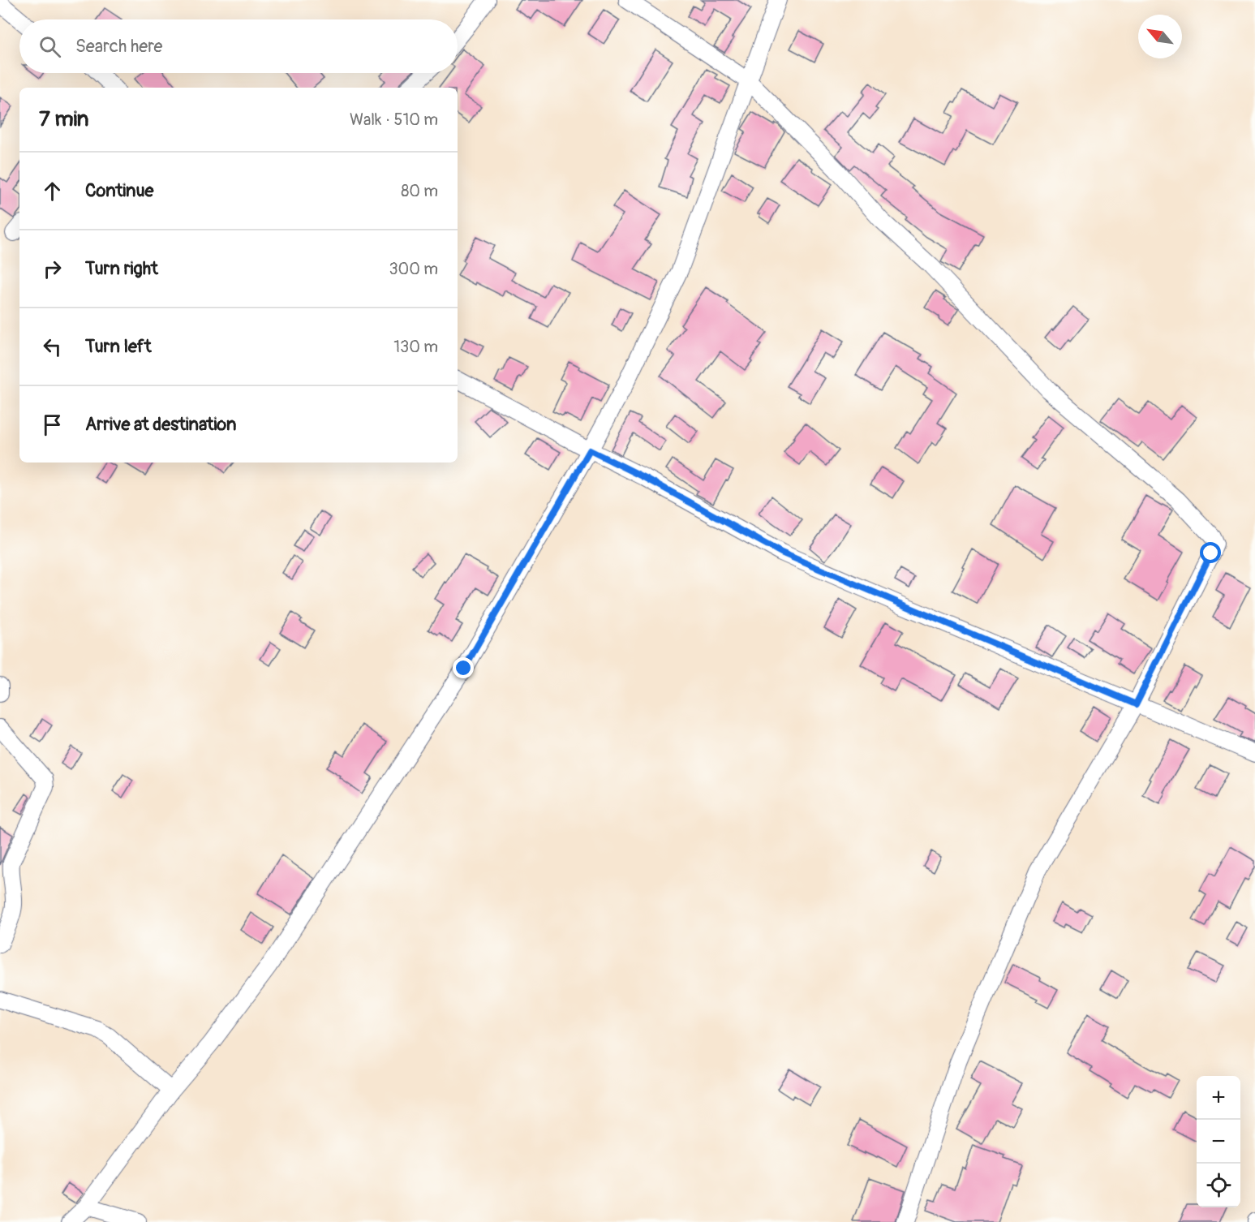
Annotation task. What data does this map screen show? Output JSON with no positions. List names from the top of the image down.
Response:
{
  "north": "top left",
  "page": {
    "search": "Search here",
    "heading": ["7 min", "Walk · 510 m"],
    "list": [
      ["Continue", "80 m"],
      ["Turn right", "300 m"],
      ["Turn left", "130 m"],
      "Arrive at destination"
    ],
    "map_buttons": ["+", "−"]
  }
}
